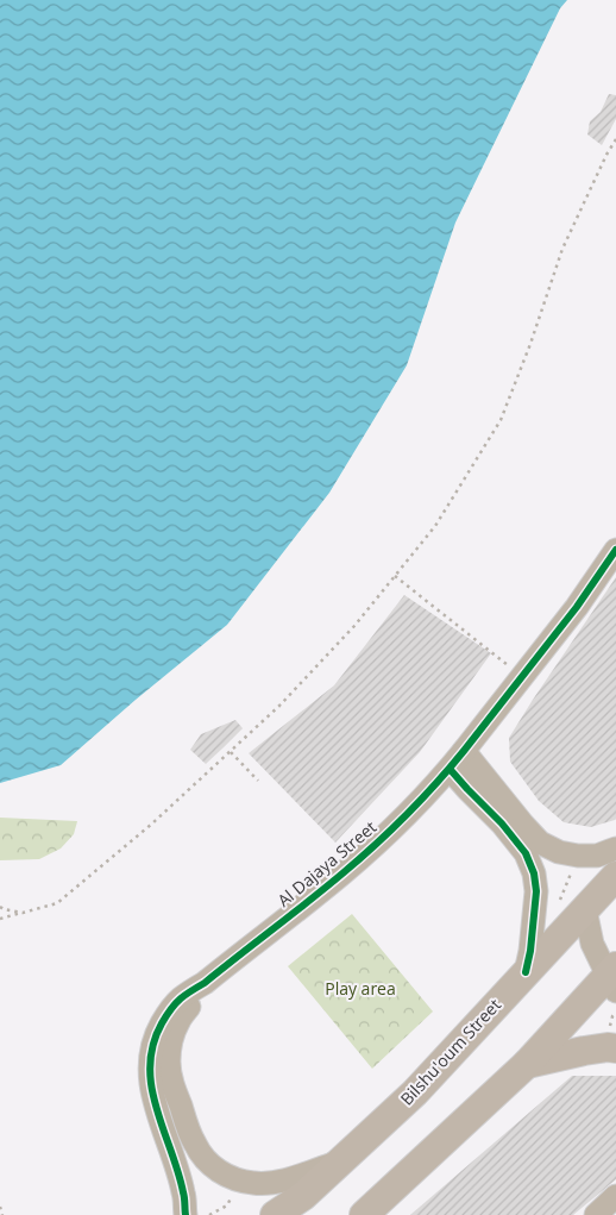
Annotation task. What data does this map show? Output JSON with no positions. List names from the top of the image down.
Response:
{
  "streets": {
    "main road": ["Bilshu'oum Street"],
    "street": ["Al Dajaya Street"]
  },
  "crossings": [
    ["Al Dajaya Street", "Bilshu'oum Street"]
  ],
  "parks": ["Play area"]
}
